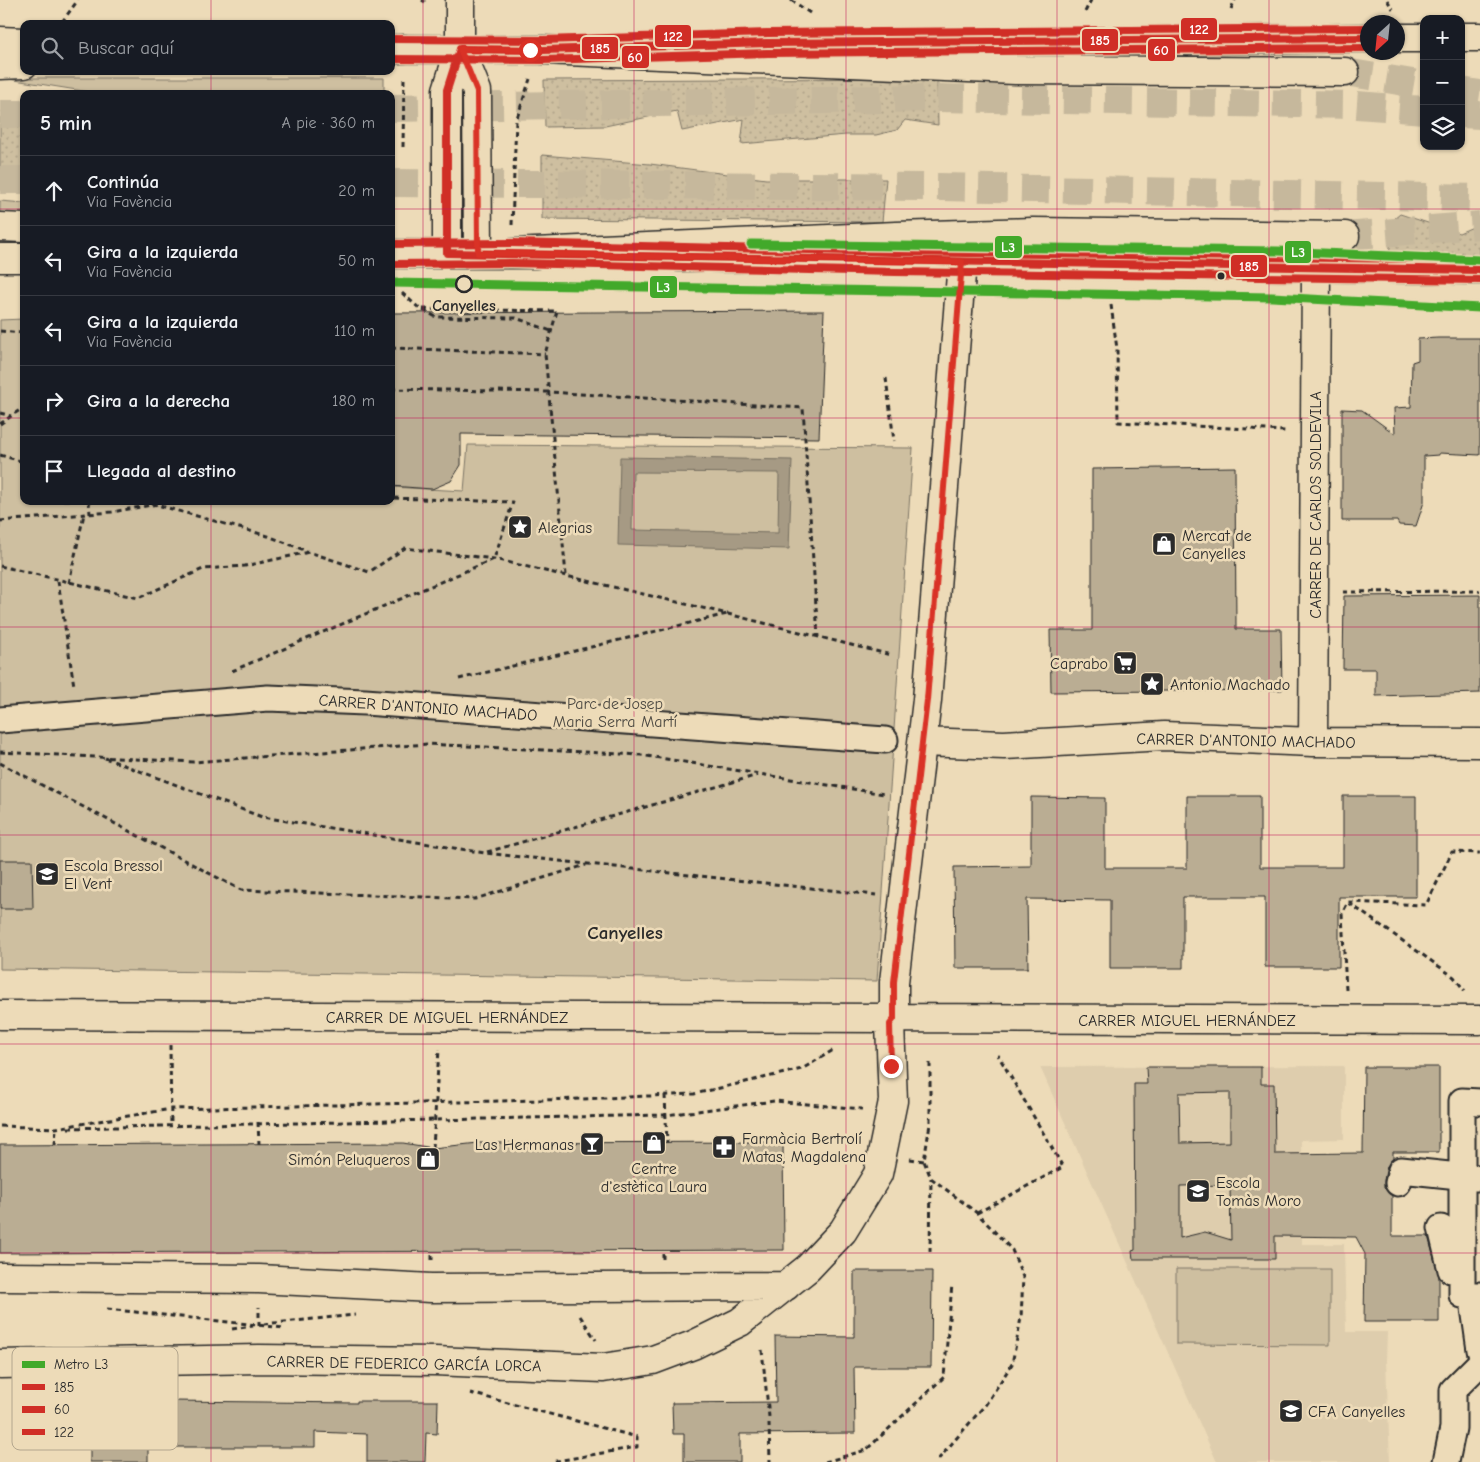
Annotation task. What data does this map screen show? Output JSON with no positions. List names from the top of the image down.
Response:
{
  "streets": {
    "main road": [
      "CARRER DE CARLOS SOLDEVILA",
      "CARRER D'ANTONIO MACHADO",
      "CARRER DE MIGUEL HERNÁNDEZ",
      "CARRER MIGUEL HERNÁNDEZ",
      "CARRER DE FEDERICO GARCÍA LORCA"
    ]
  },
  "crossings": [
    ["CARRER DE CARLOS SOLDEVILA", "CARRER D'ANTONIO MACHADO"],
    ["CARRER D'ANTONIO MACHADO", "CARRER DE FEDERICO GARCÍA LORCA"],
    ["CARRER DE MIGUEL HERNÁNDEZ", "CARRER MIGUEL HERNÁNDEZ"],
    ["CARRER DE MIGUEL HERNÁNDEZ", "CARRER DE FEDERICO GARCÍA LORCA"],
    ["CARRER MIGUEL HERNÁNDEZ", "CARRER DE FEDERICO GARCÍA LORCA"]
  ],
  "districts": ["Canyelles"],
  "parks": ["Parc de Josep Maria Serra Martí"],
  "places": {
    "other": ["Canyelles"],
    "place": ["Alegrias", "Antonio Machado"],
    "shop": ["Mercat de Canyelles", "Centre d'estètica Laura", "Simón Peluqueros"],
    "supermarket": ["Caprabo"],
    "school or university": ["Escola Bressol El Vent", "Escola Tomàs Moro", "CFA Canyelles"],
    "bar": ["Las Hermanas"],
    "pharmacy": ["Farmàcia Bertrolí Matas, Magdalena"]
  },
  "lines": [
    "transit line 122",
    "transit line 185",
    "transit line 60",
    "metro line L3"
  ],
  "legend": [
    "Metro L3",
    "185",
    "60",
    "122"
  ],
  "north": "bottom left",
  "page": {
    "map_buttons": ["+", "−"],
    "search": "Buscar aquí",
    "heading": ["5 min", "A pie · 360 m"],
    "list": [
      ["Continúa", "Via Favència", "20 m"],
      ["Gira a la izquierda", "Via Favència", "50 m"],
      ["Gira a la izquierda", "Via Favència", "110 m"],
      ["Gira a la derecha", "180 m"],
      "Llegada al destino"
    ]
  }
}
